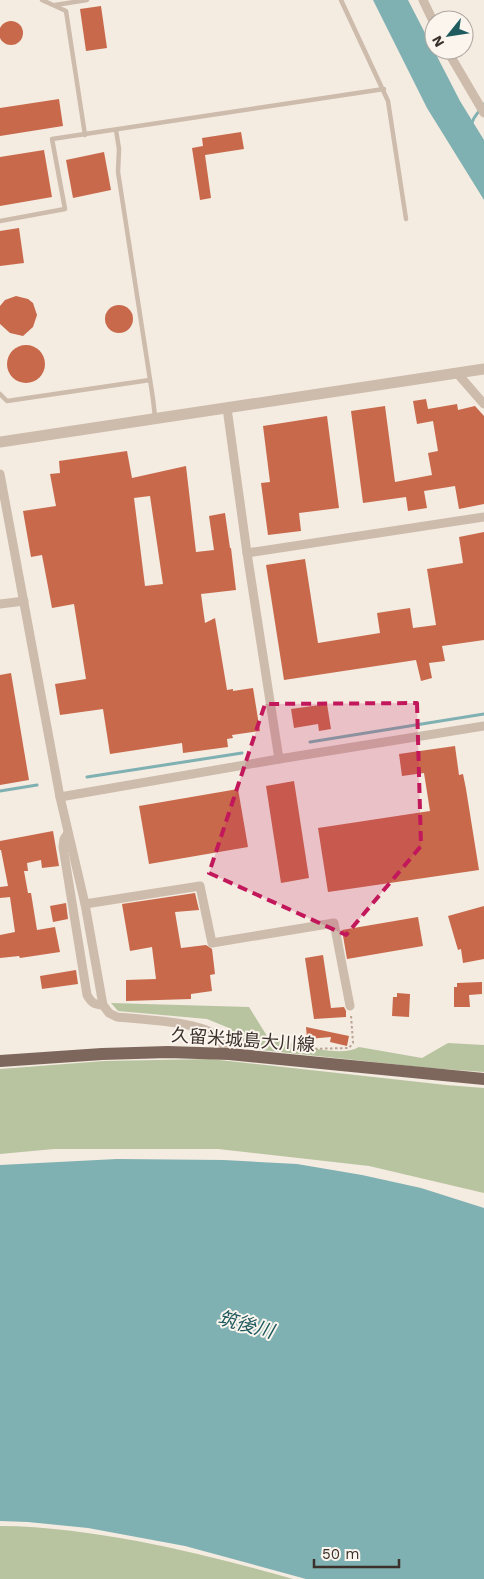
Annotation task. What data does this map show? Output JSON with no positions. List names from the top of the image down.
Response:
{
  "streets": {
    "main road": ["久留米城島大川線"]
  },
  "water": ["筑後川"],
  "scale_bar": "50 m",
  "north": "bottom left"
}
